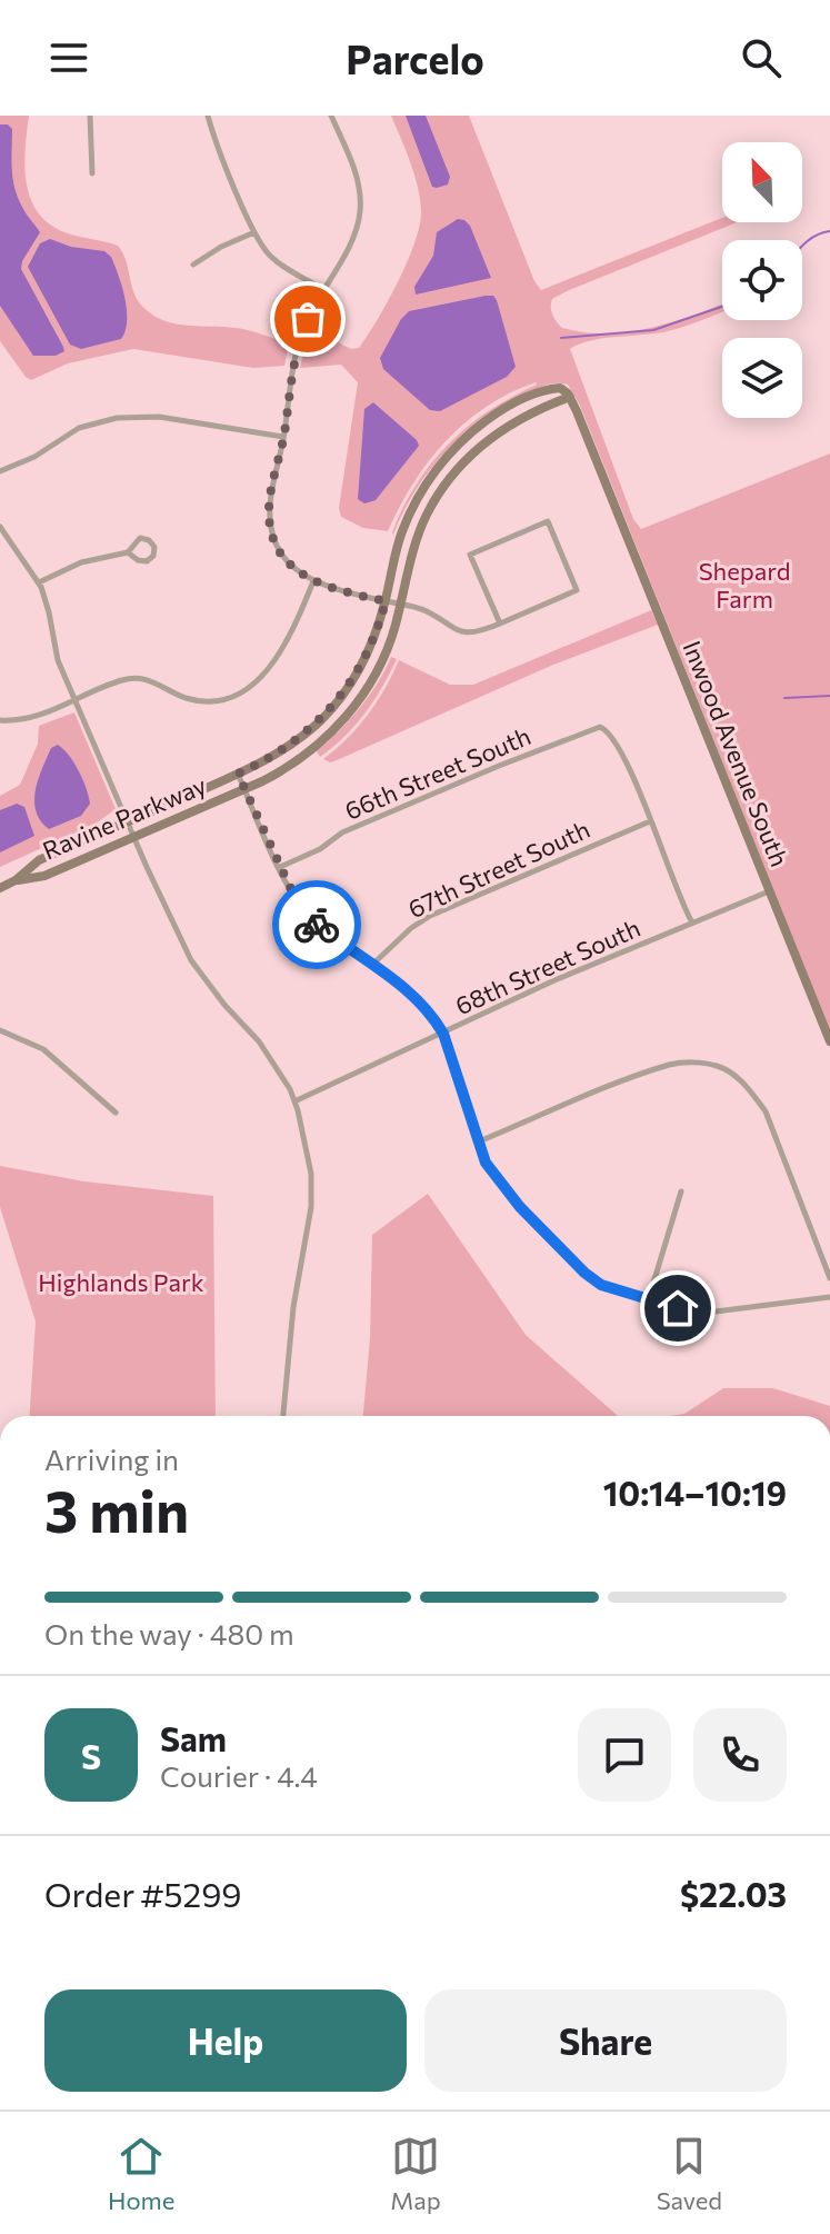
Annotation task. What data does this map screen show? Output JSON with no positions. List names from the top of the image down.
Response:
{
  "streets": {
    "street": [
      "Inwood Avenue South",
      "66th Street South",
      "Ravine Parkway",
      "67th Street South",
      "68th Street South"
    ]
  },
  "crossings": [
    ["Inwood Avenue South", "Ravine Parkway"],
    ["Inwood Avenue South", "68th Street South"],
    ["66th Street South", "67th Street South"]
  ],
  "parks": ["Shepard Farm", "Highlands Park"],
  "north": "top left",
  "page": {
    "header": "Parcelo",
    "heading": ["3 min", "Arriving in", "10:14–10:19"],
    "panel": [
      "Sam",
      "Courier · 4.4",
      "Order #5299",
      "$22.03"
    ],
    "bar": "On the way · 480 m",
    "round": "S",
    "buttons": ["Help", "Share"],
    "tabs": ["Home", "Map", "Saved"]
  }
}
